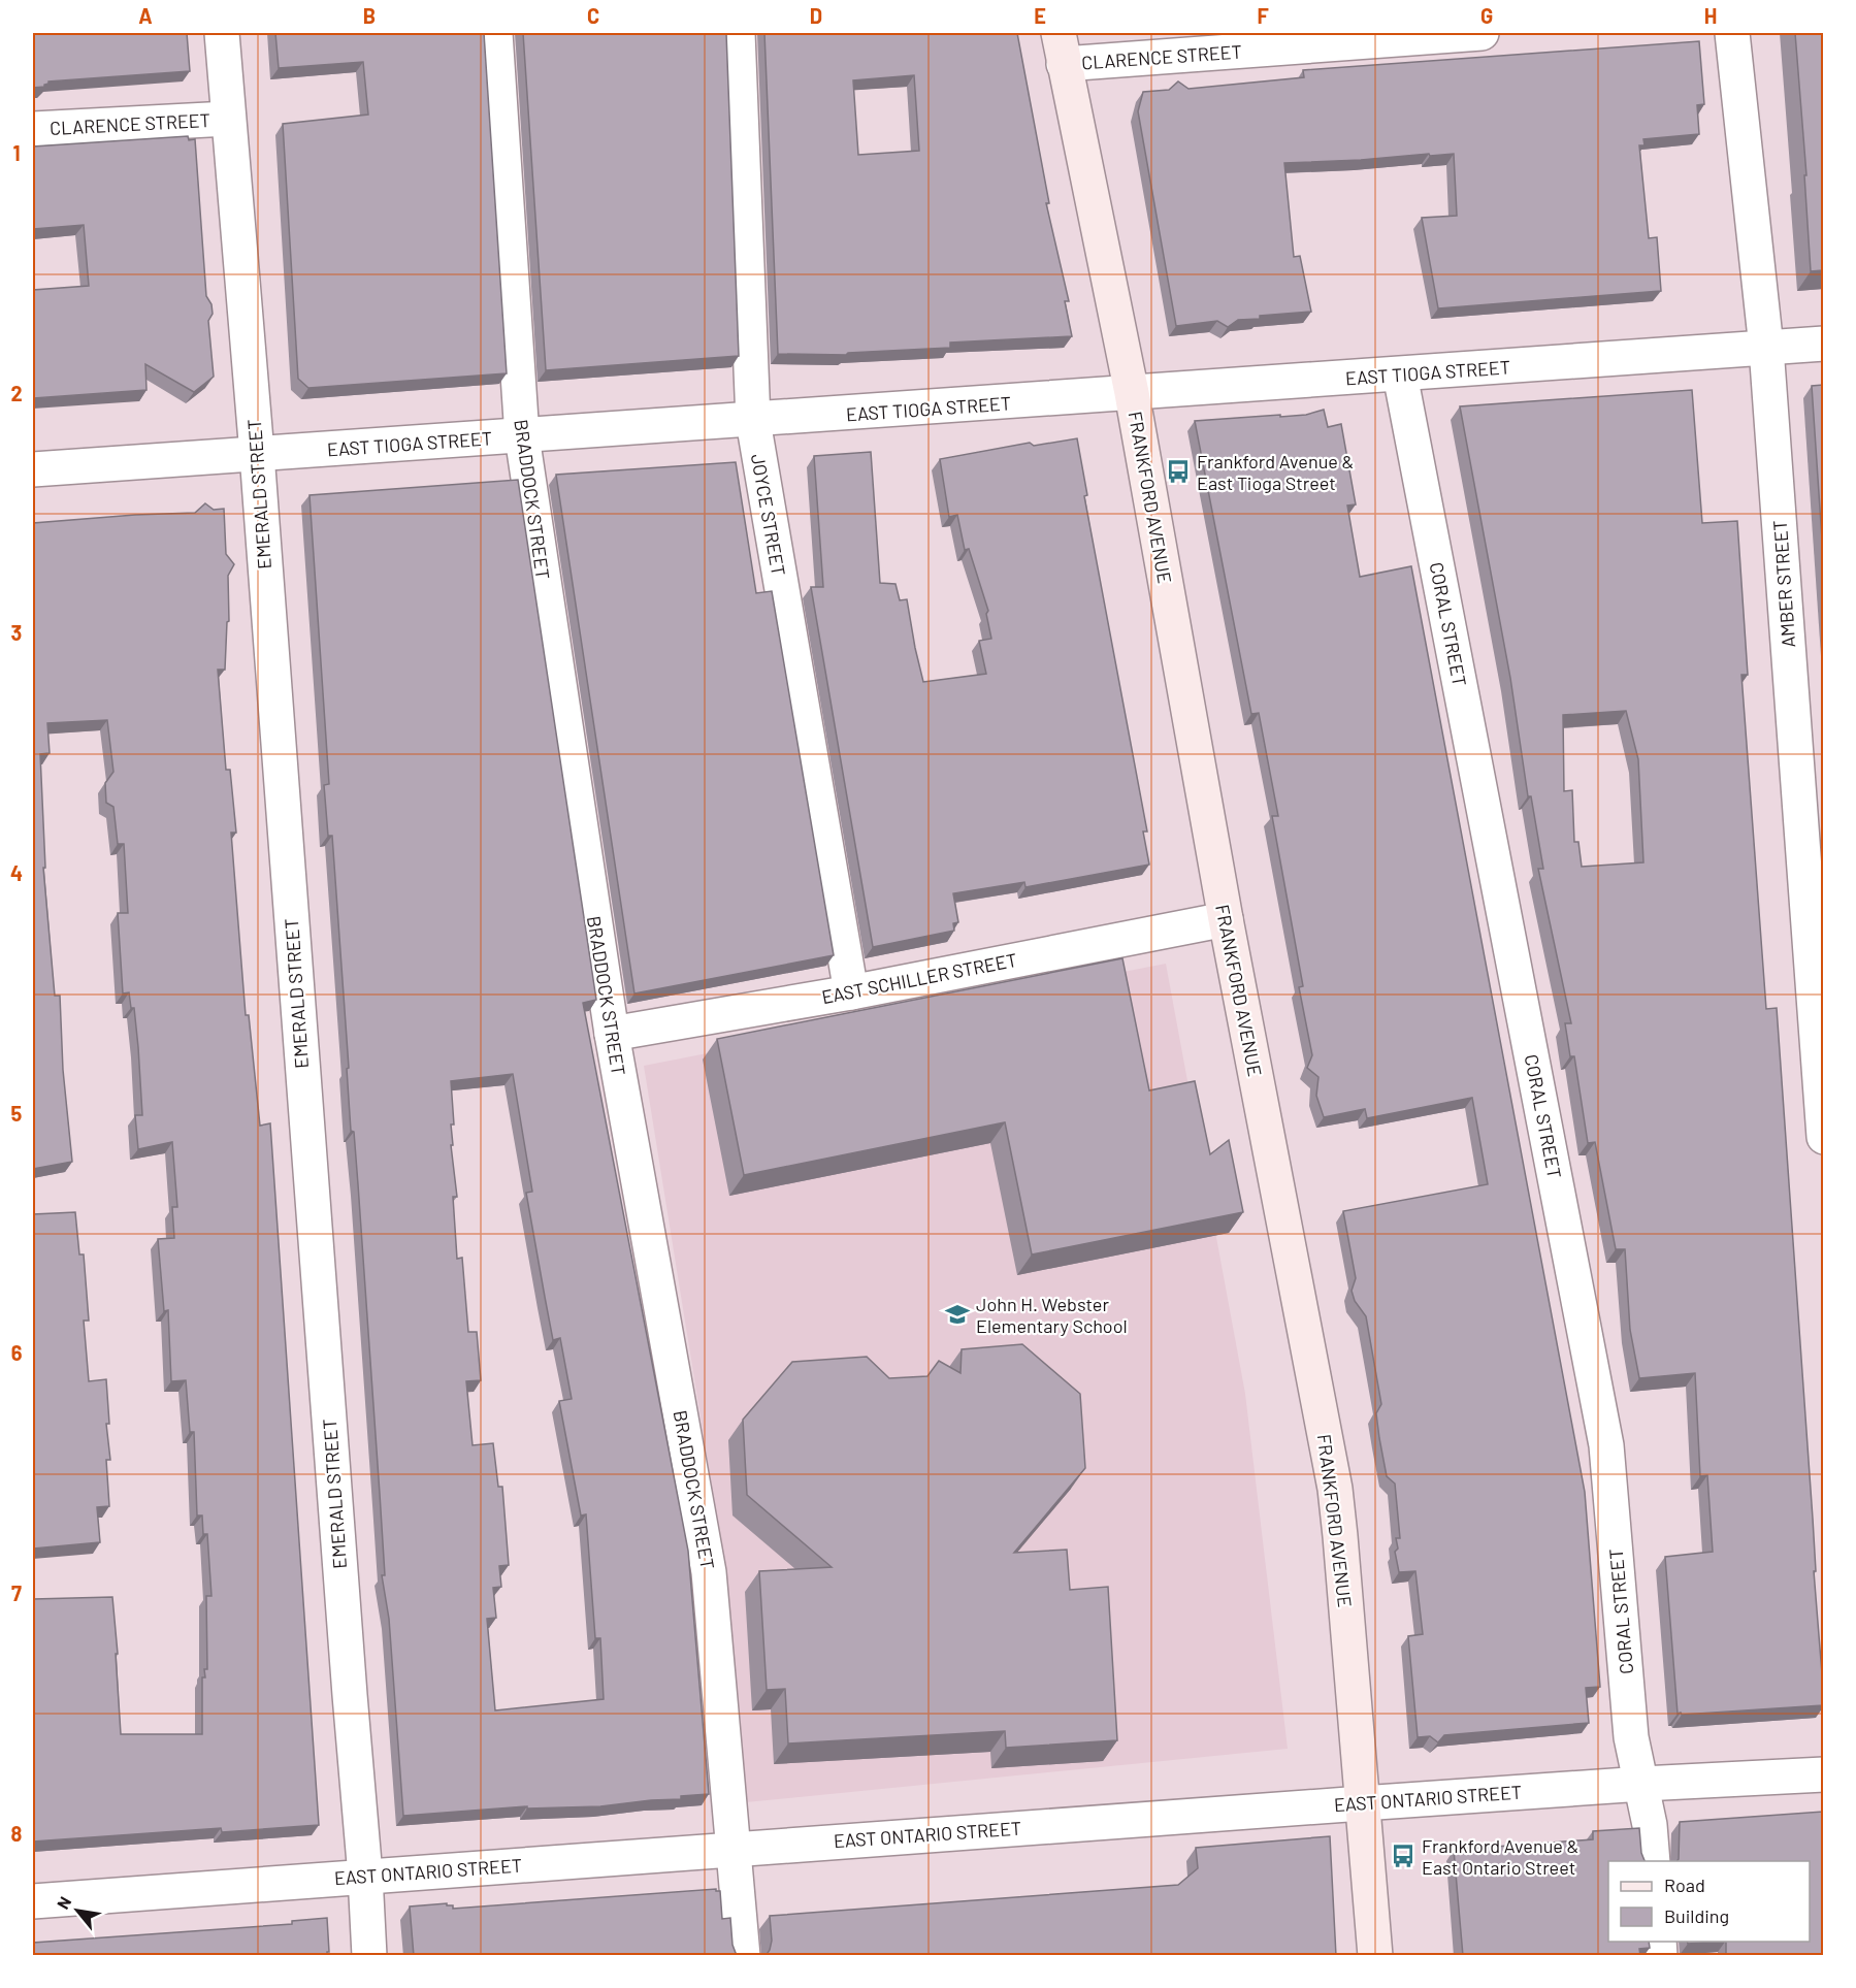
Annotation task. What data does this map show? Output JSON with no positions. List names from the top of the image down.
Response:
{
  "streets": {
    "main road": ["FRANKFORD AVENUE"],
    "street": [
      "CLARENCE STREET",
      "EAST TIOGA STREET",
      "EMERALD STREET",
      "BRADDOCK STREET",
      "JOYCE STREET",
      "AMBER STREET",
      "CORAL STREET",
      "EAST SCHILLER STREET",
      "EAST ONTARIO STREET"
    ]
  },
  "crossings": [
    ["CLARENCE STREET", "EMERALD STREET"],
    ["CLARENCE STREET", "FRANKFORD AVENUE"],
    ["EAST TIOGA STREET", "EMERALD STREET"],
    ["EAST TIOGA STREET", "FRANKFORD AVENUE"],
    ["EAST TIOGA STREET", "BRADDOCK STREET"],
    ["EAST TIOGA STREET", "JOYCE STREET"],
    ["EAST TIOGA STREET", "AMBER STREET"],
    ["EAST TIOGA STREET", "CORAL STREET"],
    ["EMERALD STREET", "EAST ONTARIO STREET"],
    ["FRANKFORD AVENUE", "EAST SCHILLER STREET"],
    ["FRANKFORD AVENUE", "EAST ONTARIO STREET"],
    ["BRADDOCK STREET", "EAST SCHILLER STREET"],
    ["BRADDOCK STREET", "EAST ONTARIO STREET"],
    ["JOYCE STREET", "EAST SCHILLER STREET"],
    ["CORAL STREET", "EAST ONTARIO STREET"]
  ],
  "places": {
    "bus stop": ["Frankford Avenue & East Tioga Street", "Frankford Avenue & East Ontario Street"],
    "school or university": ["John H. Webster Elementary School"]
  },
  "legend": ["Road", "Building"],
  "north": "top left",
  "grid": {
    "columns": [
      "A",
      "B",
      "C",
      "D",
      "E",
      "F",
      "G",
      "H"
    ],
    "rows": [
      "1",
      "2",
      "3",
      "4",
      "5",
      "6",
      "7",
      "8"
    ]
  }
}
